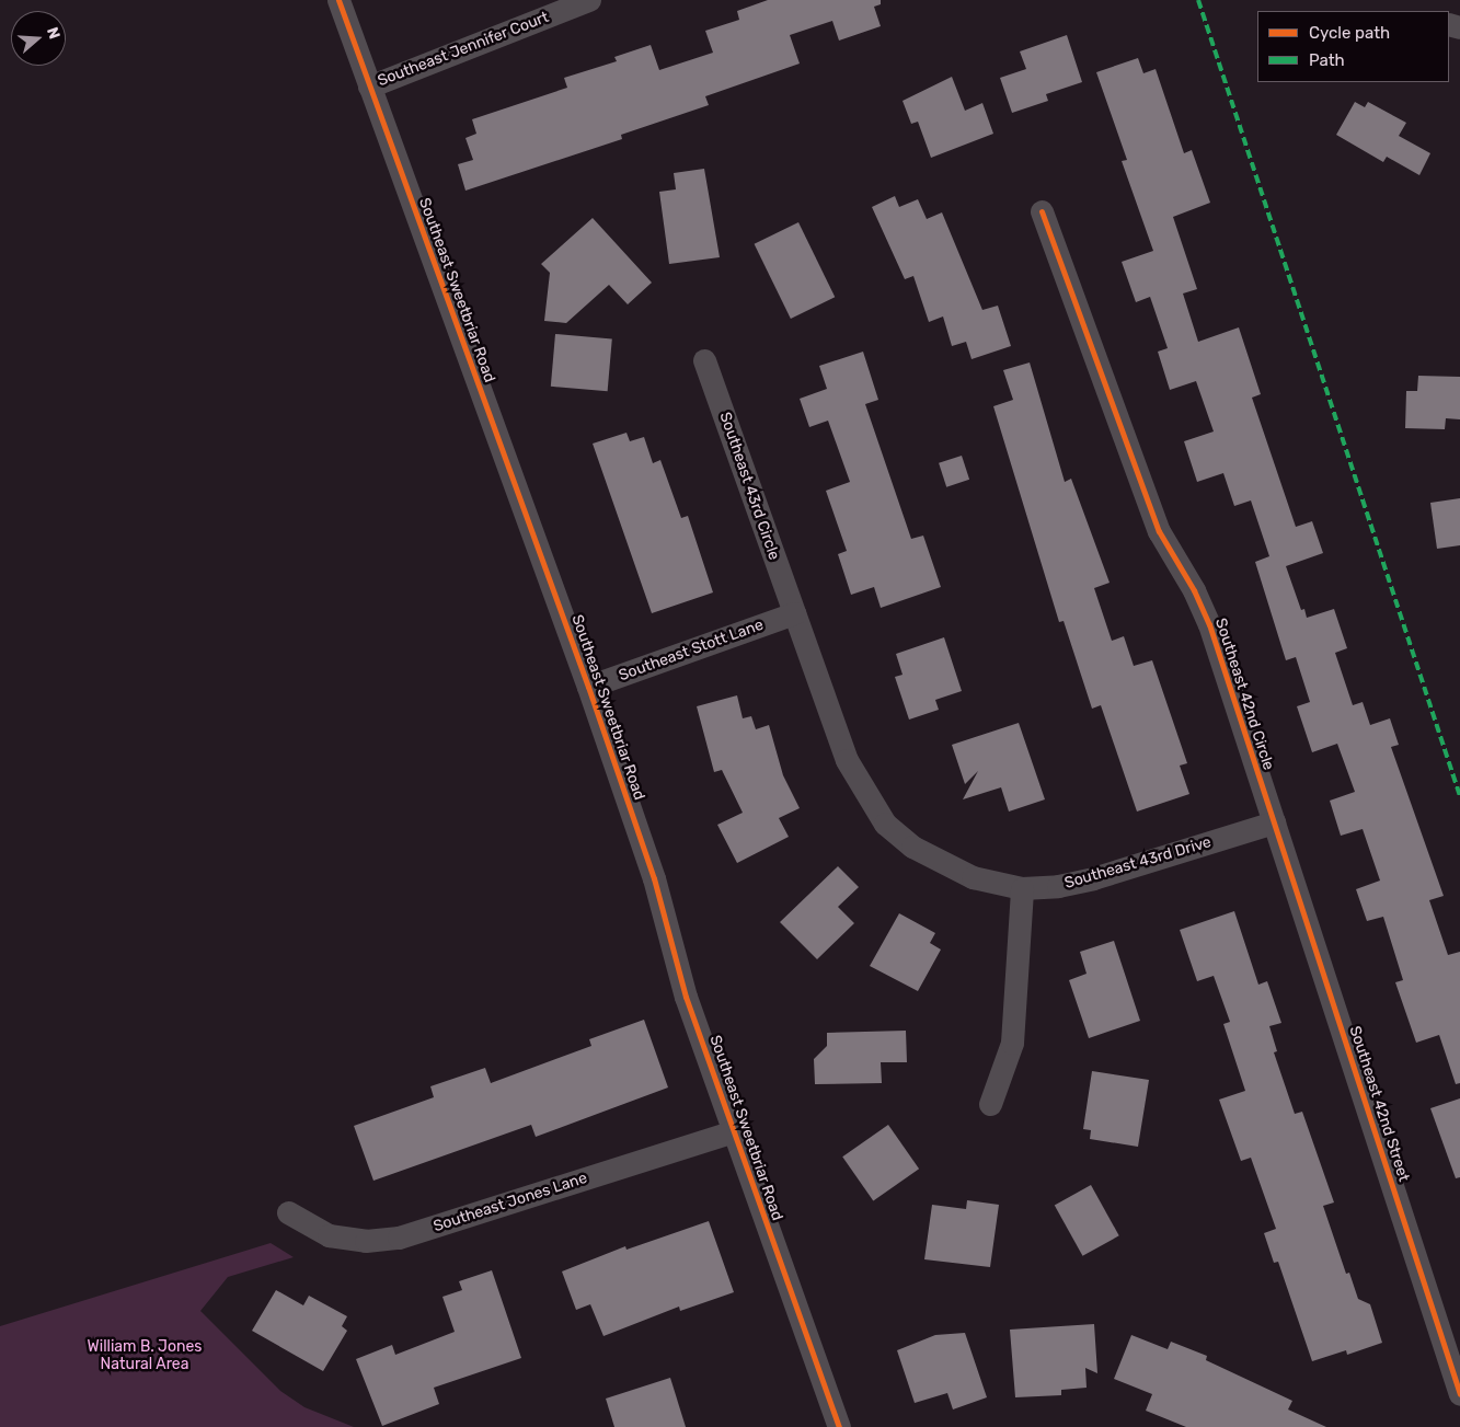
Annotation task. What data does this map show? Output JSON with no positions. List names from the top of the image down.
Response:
{
  "streets": {
    "street": [
      "Southeast Jennifer Court",
      "Southeast Sweetbriar Road",
      "Southeast 43rd Circle",
      "Southeast Stott Lane",
      "Southeast 42nd Circle",
      "Southeast 43rd Drive",
      "Southeast 42nd Street",
      "Southeast Jones Lane"
    ]
  },
  "crossings": [
    ["Southeast Jennifer Court", "Southeast Sweetbriar Road"],
    ["Southeast Sweetbriar Road", "Southeast Stott Lane"],
    ["Southeast Sweetbriar Road", "Southeast Jones Lane"],
    ["Southeast 43rd Circle", "Southeast Stott Lane"],
    ["Southeast 43rd Circle", "Southeast 43rd Drive"],
    ["Southeast Stott Lane", "Southeast 43rd Drive"],
    ["Southeast 42nd Circle", "Southeast 43rd Drive"],
    ["Southeast 42nd Circle", "Southeast 42nd Street"],
    ["Southeast 43rd Drive", "Southeast 42nd Street"]
  ],
  "parks": ["William B. Jones Natural Area"],
  "legend": ["Cycle path", "Path"],
  "north": "right"
}
